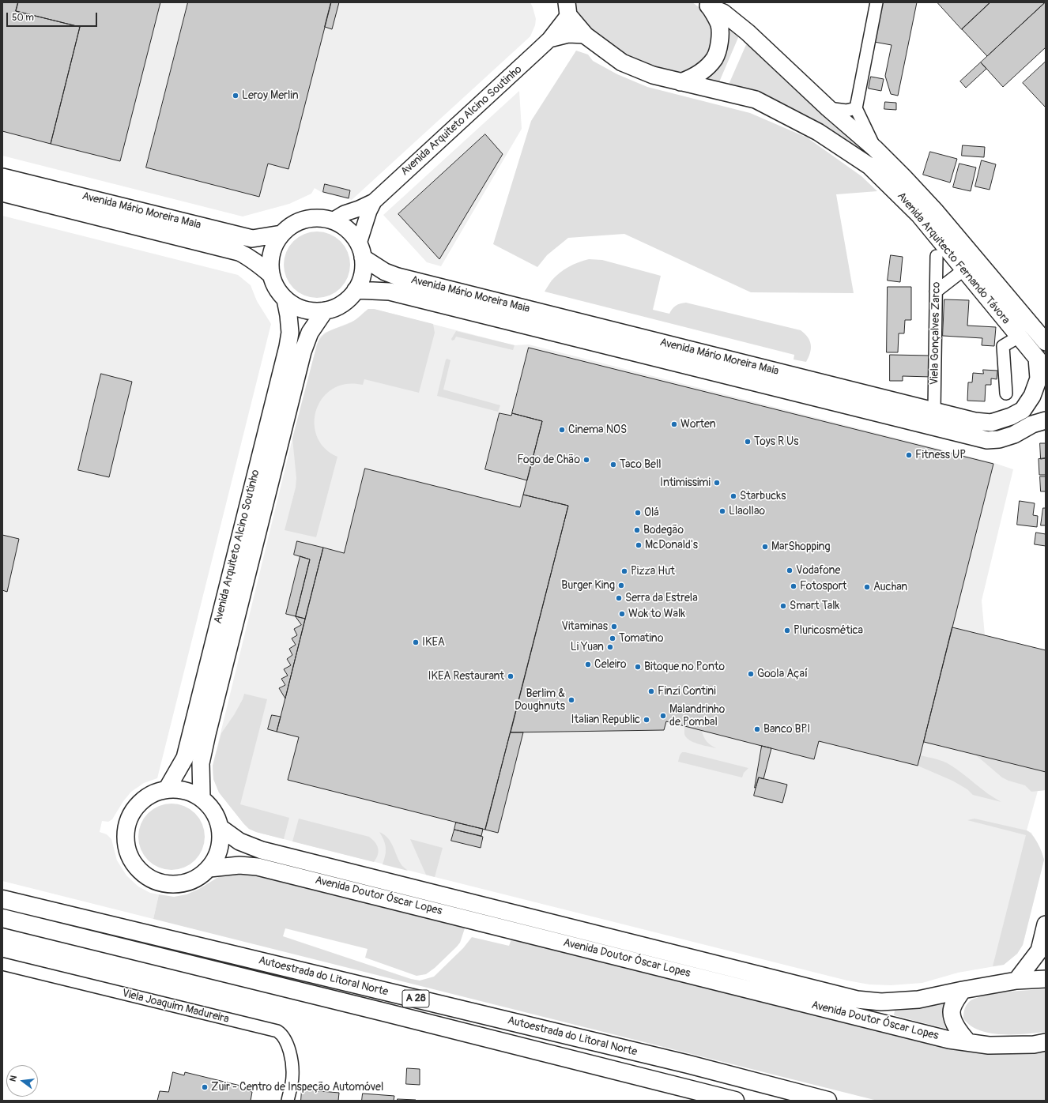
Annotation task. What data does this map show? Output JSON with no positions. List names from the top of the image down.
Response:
{
  "streets": {
    "highway": ["Autoestrada do Litoral Norte", "A 28"],
    "main road": [
      "Avenida Arquiteto Alcino Soutinho",
      "Avenida Mário Moreira Maia",
      "Avenida Arquitecto Fernando Távora",
      "Avenida Doutor Óscar Lopes"
    ],
    "street": ["Viela Gonçalves Zarco", "Viela Joaquim Madureira"]
  },
  "crossings": [
    ["Avenida Arquiteto Alcino Soutinho", "Avenida Mário Moreira Maia"],
    ["Avenida Arquiteto Alcino Soutinho", "Avenida Arquitecto Fernando Távora"],
    ["Avenida Arquiteto Alcino Soutinho", "Avenida Doutor Óscar Lopes"],
    ["Avenida Mário Moreira Maia", "Avenida Arquitecto Fernando Távora"],
    ["Avenida Mário Moreira Maia", "Viela Gonçalves Zarco"]
  ],
  "places": [
    "Leroy Merlin",
    "Worten",
    "Cinema NOS",
    "Toys R Us",
    "Fitness UP",
    "Fogo de Chão",
    "Taco Bell",
    "Intimissimi",
    "Starbucks",
    "Llaollao",
    "Olá",
    "Bodegão",
    "McDonald's",
    "MarShopping",
    "Vodafone",
    "Pizza Hut",
    "Burger King",
    "Fotosport",
    "Auchan",
    "Serra da Estrela",
    "Smart Talk",
    "Wok to Walk",
    "Vitaminas",
    "Pluricosmética",
    "Tomatino",
    "IKEA",
    "Li Yuan",
    "Celeiro",
    "Bitoque no Ponto",
    "Goola Açaí",
    "IKEA Restaurant",
    "Finzi Contini",
    "Berlim & Doughnuts",
    "Malandrinho de Pombal",
    "Italian Republic",
    "Banco BPI",
    "Zuir - Centro de Inspeção Automóvel"
  ],
  "scale_bar": "50 m",
  "north": "left"
}
